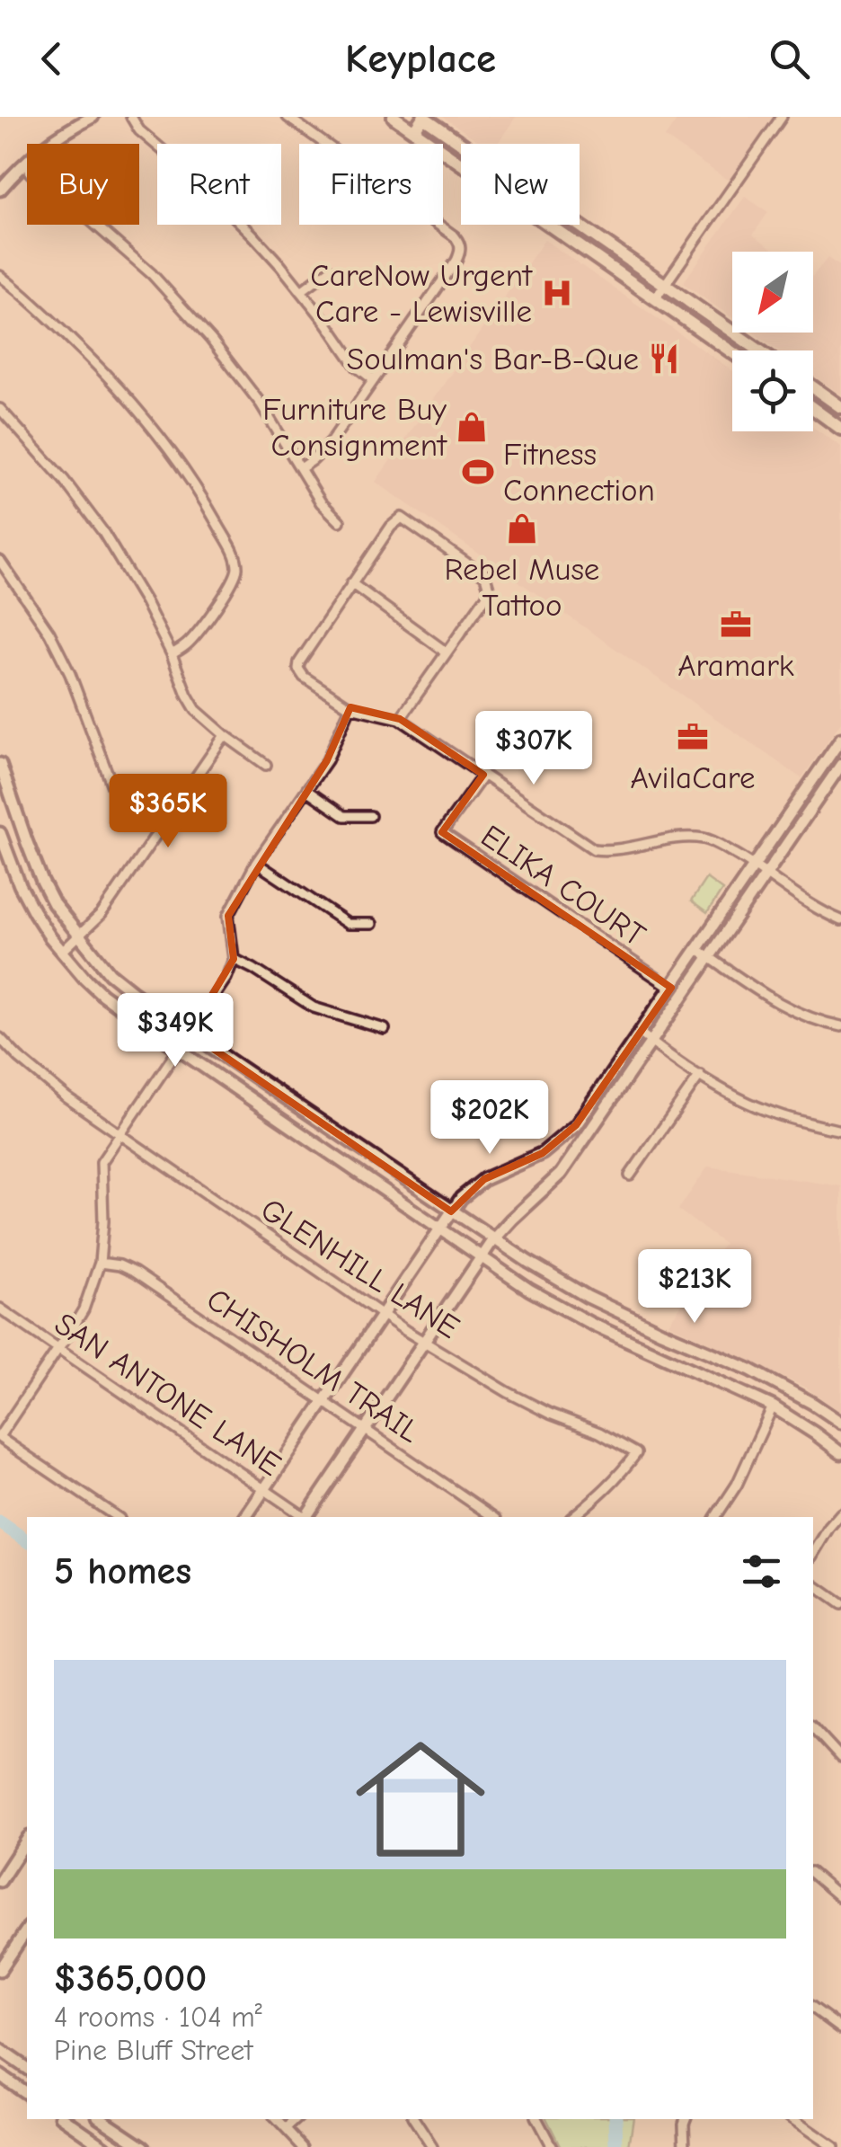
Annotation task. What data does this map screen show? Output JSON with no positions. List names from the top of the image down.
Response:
{
  "streets": {
    "street": [
      "ELIKA COURT",
      "GLENHILL LANE",
      "CHISHOLM TRAIL",
      "SAN ANTONE LANE"
    ]
  },
  "places": {
    "hospital": ["CareNow Urgent Care - Lewisville"],
    "restaurant": ["Soulman's Bar-B-Que"],
    "shop": ["Furniture Buy Consignment", "Rebel Muse Tattoo"],
    "sports": ["Fitness Connection"],
    "office": ["Aramark", "AvilaCare"]
  },
  "north": "bottom left",
  "page": {
    "header": "Keyplace",
    "chip": [
      "Buy",
      "Rent",
      "Filters",
      "New"
    ],
    "price": [
      "$307K",
      "$365K",
      "$349K",
      "$202K",
      "$213K"
    ],
    "heading": "5 homes",
    "list": [
      {
        "name": "$365,000",
        "note": "4 rooms · 104 m² · Pine Bluff Street"
      }
    ]
  }
}
